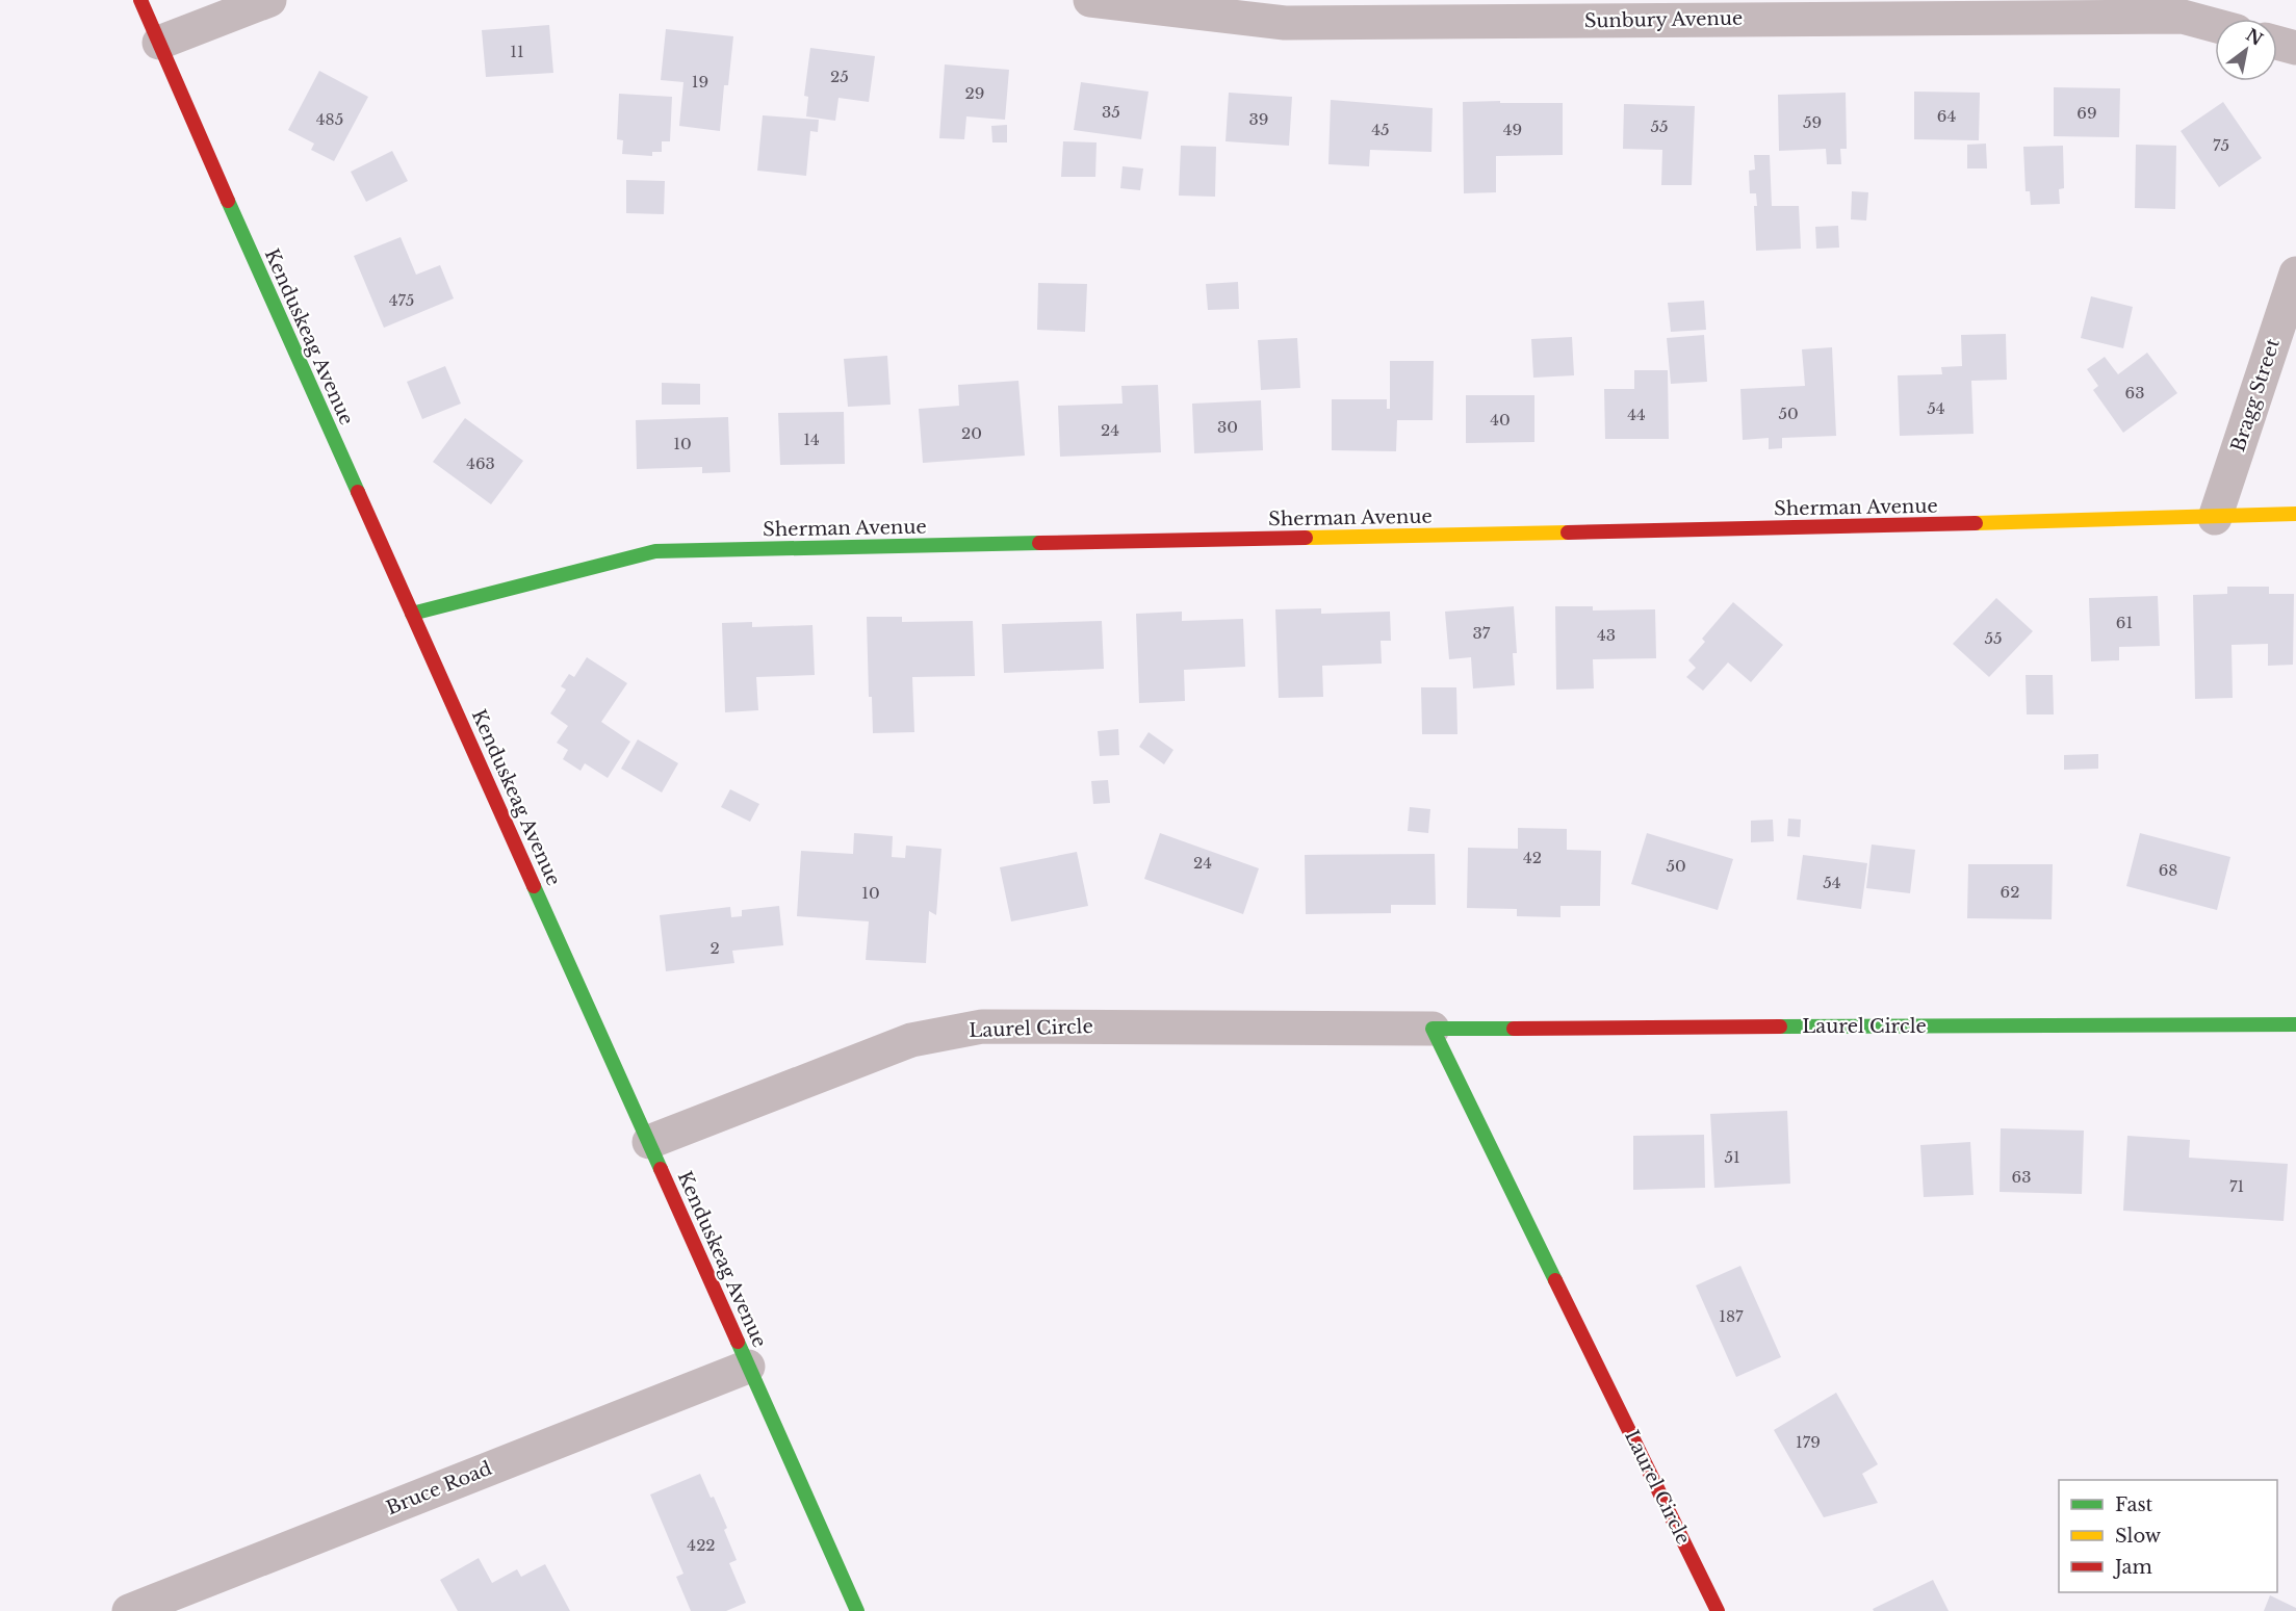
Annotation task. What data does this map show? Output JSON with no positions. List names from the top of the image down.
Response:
{
  "streets": {
    "street": [
      "Sunbury Avenue",
      "Kenduskeag Avenue",
      "Bragg Street",
      "Sherman Avenue",
      "Laurel Circle",
      "Bruce Road"
    ]
  },
  "crossings": [
    ["Kenduskeag Avenue", "Sherman Avenue"],
    ["Kenduskeag Avenue", "Laurel Circle"],
    ["Kenduskeag Avenue", "Bruce Road"],
    ["Bragg Street", "Sherman Avenue"]
  ],
  "house_numbers": [
    "11",
    "25",
    "19",
    "29",
    "35",
    "69",
    "64",
    "485",
    "39",
    "59",
    "55",
    "45",
    "49",
    "75",
    "475",
    "63",
    "54",
    "50",
    "44",
    "40",
    "30",
    "24",
    "20",
    "14",
    "10",
    "463",
    "61",
    "37",
    "43",
    "55",
    "42",
    "24",
    "50",
    "68",
    "54",
    "62",
    "10",
    "2",
    "51",
    "63",
    "71",
    "187",
    "179",
    "422"
  ],
  "legend": ["Fast", "Slow", "Jam"],
  "north": "top right"
}
